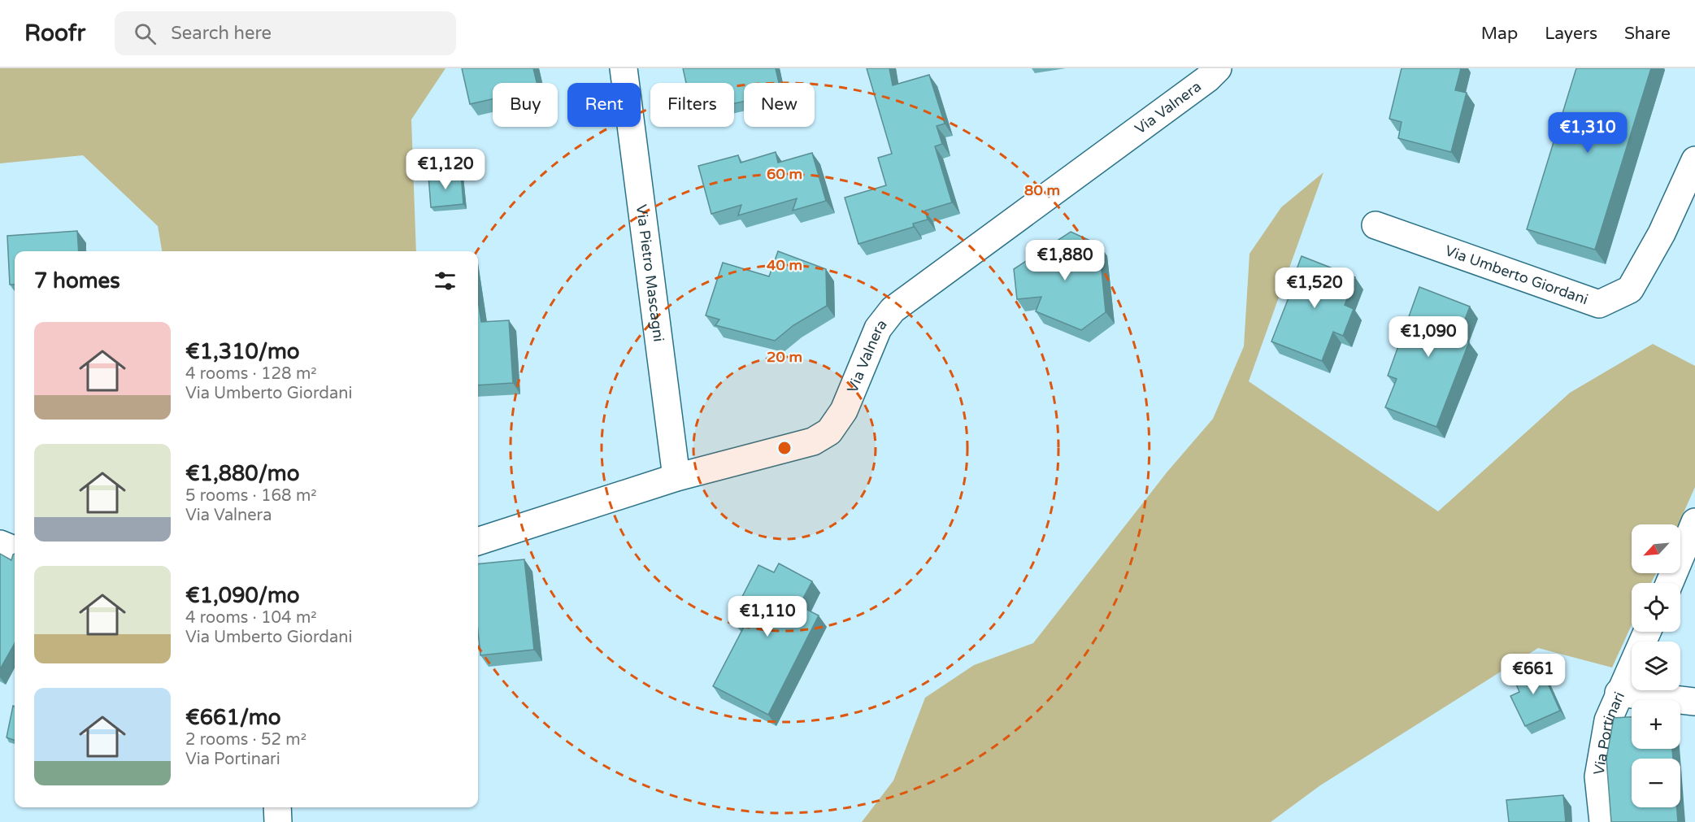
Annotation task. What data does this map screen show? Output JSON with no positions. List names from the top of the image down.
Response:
{
  "streets": {
    "street": [
      "Via Valnera",
      "Via Pietro Mascagni",
      "Via Umberto Giordani",
      "Via Portinari"
    ]
  },
  "crossings": [
    ["Via Valnera", "Via Pietro Mascagni"]
  ],
  "north": "bottom left",
  "page": {
    "header": "Roofr",
    "search": "Search here",
    "nav": ["Map", "Layers", "Share"],
    "chip": [
      "Buy",
      "Rent",
      "Filters",
      "New"
    ],
    "price": [
      "€1,310",
      "€1,120",
      "€1,880",
      "€1,520",
      "€1,090",
      "€1,110",
      "€661"
    ],
    "heading": "7 homes",
    "list": [
      {
        "name": "€1,310/mo",
        "note": "4 rooms · 128 m² · Via Umberto Giordani"
      },
      {
        "name": "€1,880/mo",
        "note": "5 rooms · 168 m² · Via Valnera"
      },
      {
        "name": "€1,090/mo",
        "note": "4 rooms · 104 m² · Via Umberto Giordani"
      },
      {
        "name": "€661/mo",
        "note": "2 rooms · 52 m² · Via Portinari"
      }
    ],
    "map_buttons": ["+", "−"]
  },
  "rings": [
    "60 m",
    "80 m",
    "40 m",
    "20 m"
  ]
}
